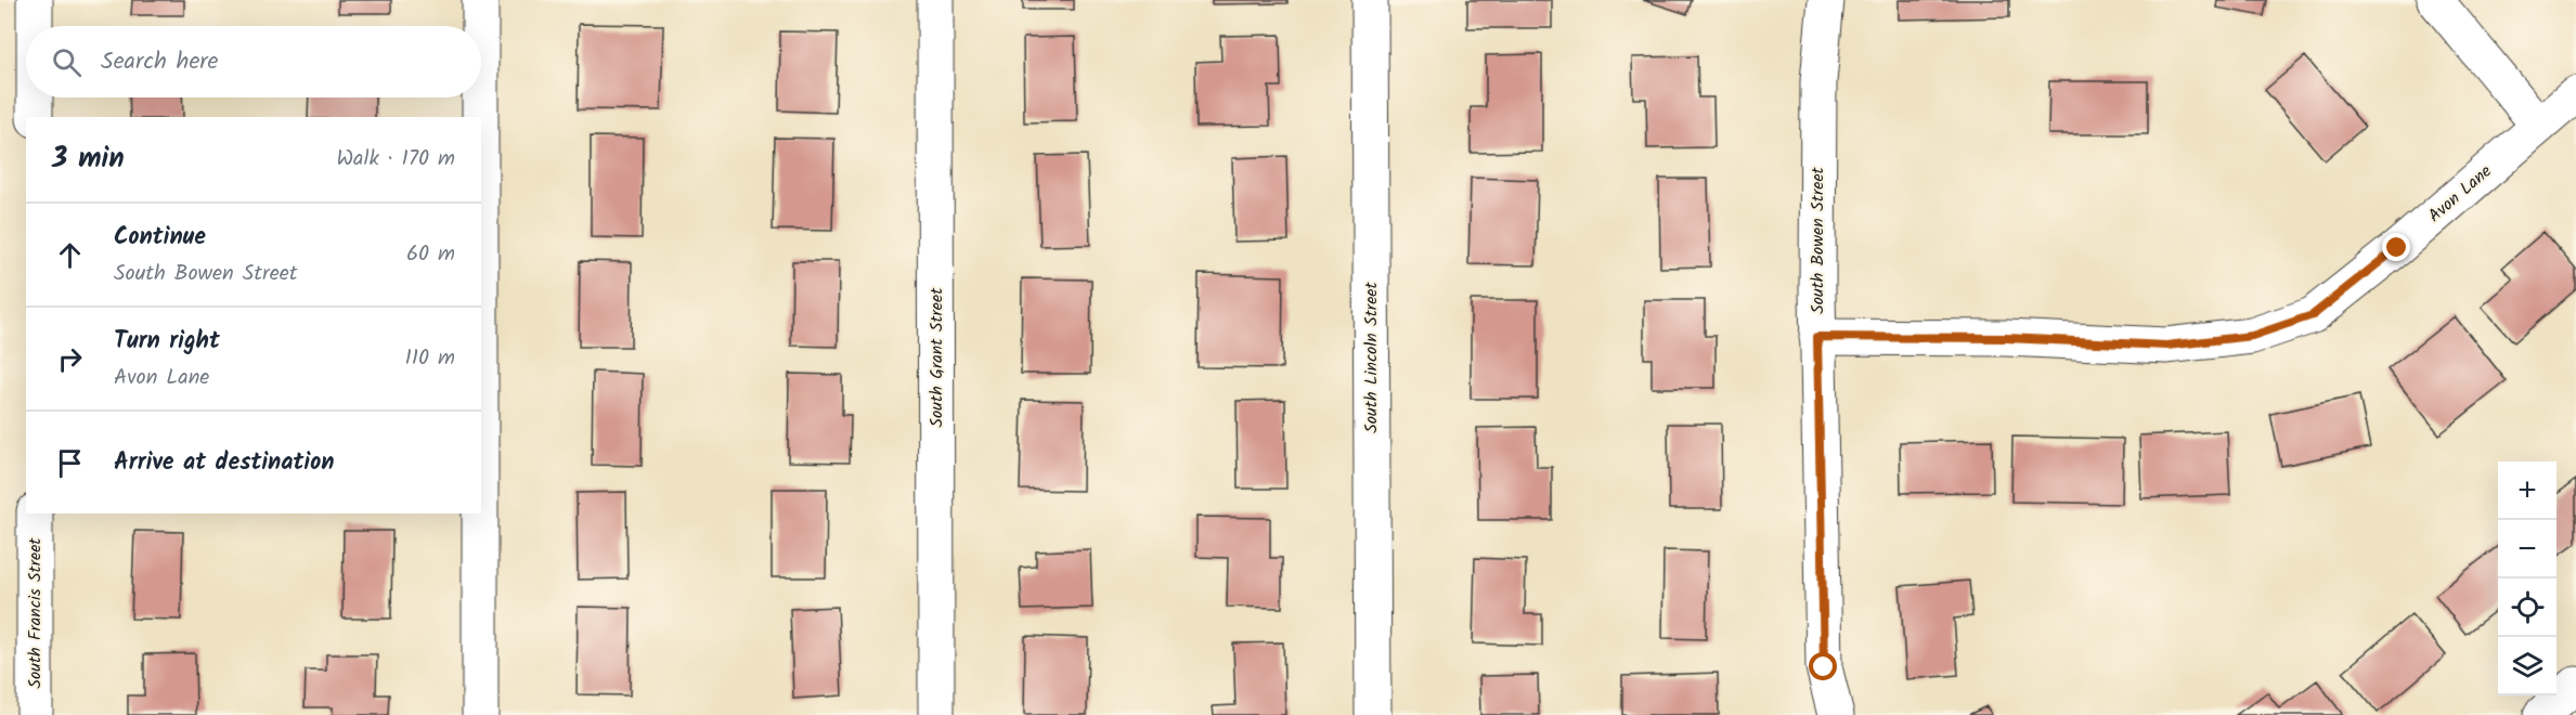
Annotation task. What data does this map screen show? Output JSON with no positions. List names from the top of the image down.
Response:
{
  "streets": {
    "street": [
      "Avon Lane",
      "South Bowen Street",
      "South Grant Street",
      "South Lincoln Street",
      "South Francis Street"
    ]
  },
  "crossings": [
    ["Avon Lane", "South Bowen Street"]
  ],
  "page": {
    "search": "Search here",
    "heading": ["3 min", "Walk · 170 m"],
    "list": [
      ["Continue", "South Bowen Street", "60 m"],
      ["Turn right", "Avon Lane", "110 m"],
      "Arrive at destination"
    ],
    "map_buttons": ["+", "−"]
  }
}
